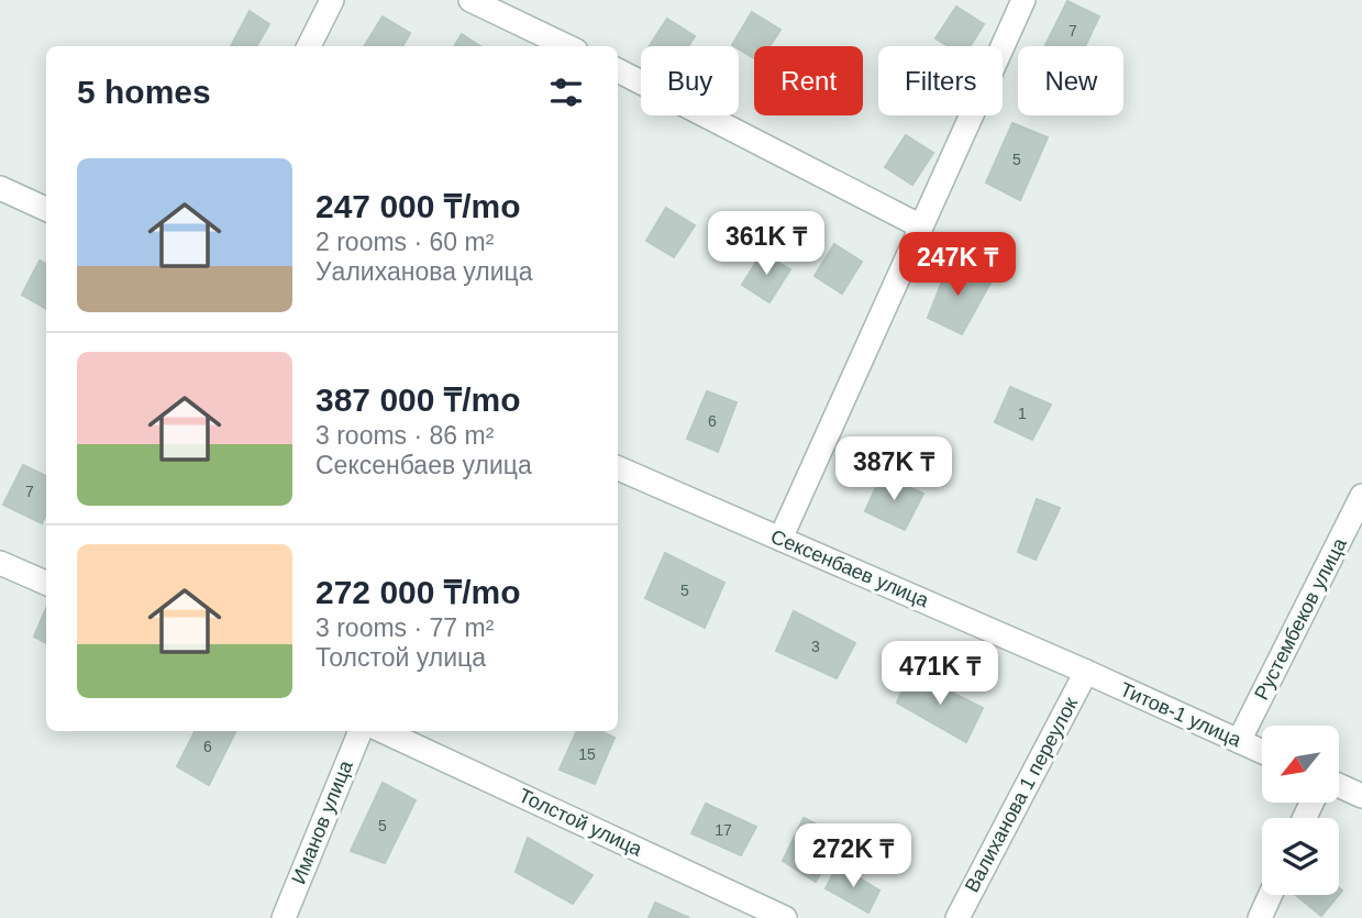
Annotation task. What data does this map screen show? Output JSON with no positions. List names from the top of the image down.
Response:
{
  "streets": {
    "street": [
      "Сексенбаев улица",
      "Рустембеков улица",
      "Титов-1 улица",
      "Валиханова 1 переулок",
      "Иманов улица",
      "Толстой улица"
    ]
  },
  "crossings": [
    ["Сексенбаев улица", "Титов-1 улица"],
    ["Сексенбаев улица", "Валиханова 1 переулок"],
    ["Рустембеков улица", "Титов-1 улица"],
    ["Титов-1 улица", "Валиханова 1 переулок"]
  ],
  "house_numbers": [
    "7",
    "5",
    "1",
    "6",
    "7",
    "5",
    "3",
    "6",
    "15",
    "5",
    "17"
  ],
  "north": "bottom left",
  "page": {
    "chip": [
      "Buy",
      "Rent",
      "Filters",
      "New"
    ],
    "heading": "5 homes",
    "list": [
      {
        "name": "247 000 ₸/mo",
        "note": "2 rooms · 60 m² · Уалиханова улица"
      },
      {
        "name": "387 000 ₸/mo",
        "note": "3 rooms · 86 m² · Сексенбаев улица"
      },
      {
        "name": "272 000 ₸/mo",
        "note": "3 rooms · 77 m² · Толстой улица"
      }
    ],
    "price": [
      "361K ₸",
      "247K ₸",
      "387K ₸",
      "471K ₸",
      "272K ₸"
    ]
  }
}
